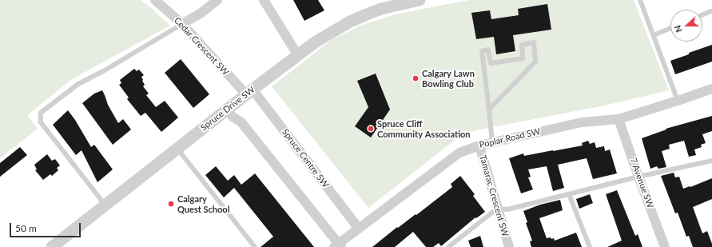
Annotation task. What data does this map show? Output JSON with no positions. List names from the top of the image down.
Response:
{
  "streets": {
    "street": [
      "Cedar Crescent SW",
      "Spruce Drive SW",
      "Poplar Road SW",
      "Spruce Centre SW",
      "7 Avenue SW",
      "Tamarac Crescent SW"
    ]
  },
  "crossings": [
    ["Cedar Crescent SW", "Spruce Drive SW"],
    ["Cedar Crescent SW", "Spruce Centre SW"],
    ["Spruce Drive SW", "Spruce Centre SW"],
    ["Poplar Road SW", "Spruce Centre SW"],
    ["Poplar Road SW", "7 Avenue SW"],
    ["Poplar Road SW", "Tamarac Crescent SW"]
  ],
  "places": ["Calgary Lawn Bowling Club", "Spruce Cliff Community Association", "Calgary Quest School"],
  "scale_bar": "50 m",
  "north": "left"
}
